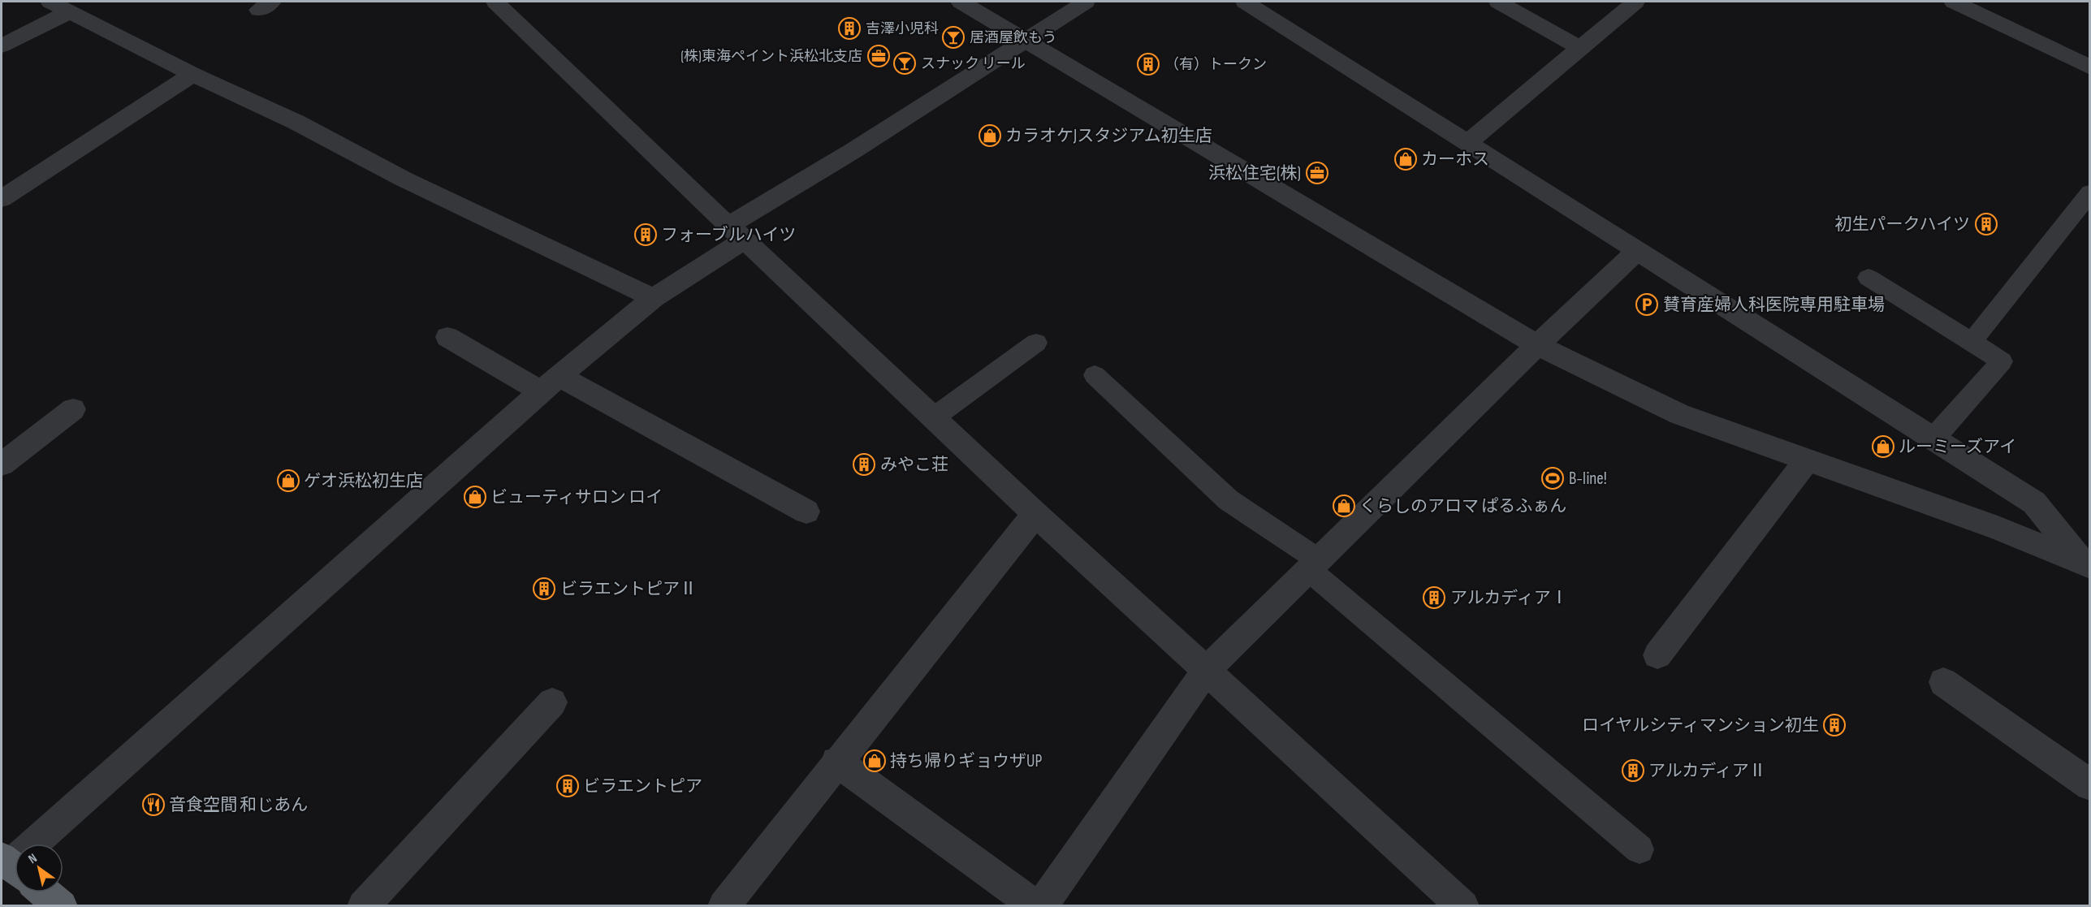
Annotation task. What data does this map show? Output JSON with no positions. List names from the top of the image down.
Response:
{
  "places": {
    "building": [
      "吉澤小児科",
      "（有）トークン",
      "初生パークハイツ",
      "フォーブルハイツ",
      "みやこ荘",
      "ビラエントピアⅡ",
      "アルカディアⅠ",
      "ロイヤルシティマンション初生",
      "アルカディアⅡ",
      "ビラエントピア"
    ],
    "bar": ["居酒屋飲もう", "スナック リール"],
    "office": ["(株)東海ペイント浜松北支店", "浜松住宅(株)"],
    "shop": [
      "カラオケJスタジアム初生店",
      "カーホス",
      "ルーミーズアイ",
      "ゲオ浜松初生店",
      "ビューティサロン ロイ",
      "くらしのアロマ ぱるふぁん",
      "持ち帰りギョウザUP"
    ],
    "parking": ["賛育産婦人科医院専用駐車場"],
    "sports": ["B-line!"],
    "restaurant": ["音食空間 和じあん"]
  },
  "north": "top left"
}
